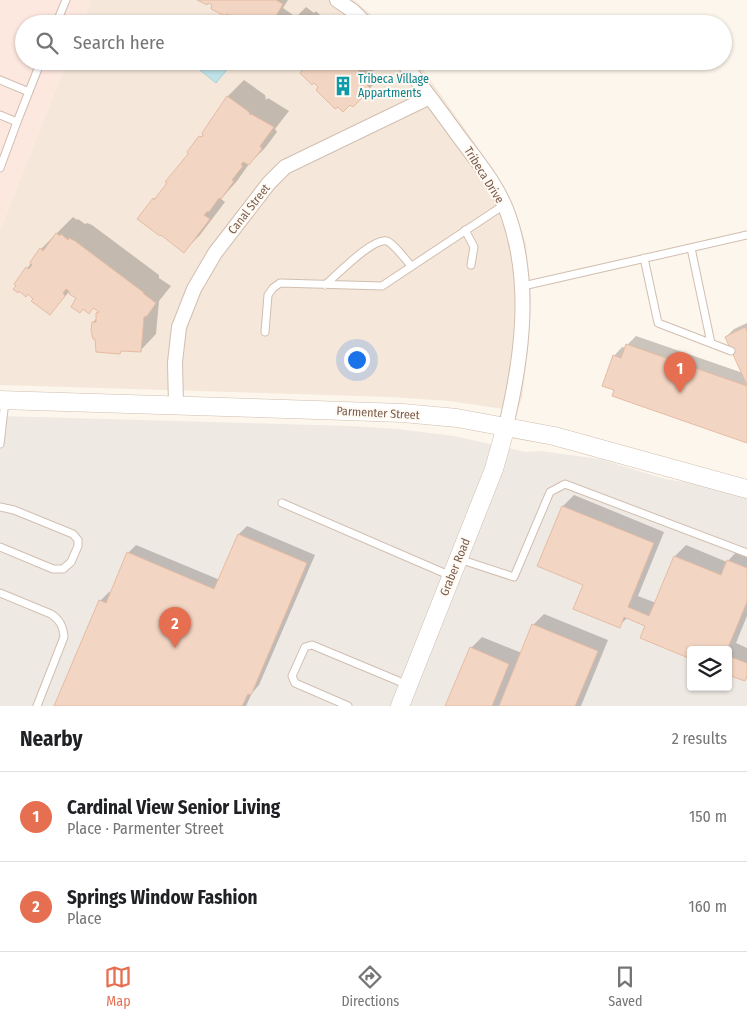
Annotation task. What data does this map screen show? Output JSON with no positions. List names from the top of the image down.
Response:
{
  "streets": {
    "street": [
      "Tribeca Drive",
      "Canal Street",
      "Parmenter Street",
      "Graber Road"
    ]
  },
  "crossings": [
    ["Tribeca Drive", "Canal Street"],
    ["Tribeca Drive", "Parmenter Street"],
    ["Tribeca Drive", "Graber Road"],
    ["Canal Street", "Parmenter Street"],
    ["Parmenter Street", "Graber Road"]
  ],
  "places": {
    "building": ["Tribeca Village Appartments"]
  },
  "page": {
    "search": "Search here",
    "pins": ["1", "2"],
    "heading": ["Nearby", "2 results"],
    "list": [
      {
        "mark": "1",
        "name": "Cardinal View Senior Living",
        "note": "Place · Parmenter Street",
        "value": "150 m"
      },
      {
        "mark": "2",
        "name": "Springs Window Fashion",
        "note": "Place",
        "value": "160 m"
      }
    ],
    "nav": ["Map", "Directions", "Saved"]
  }
}
